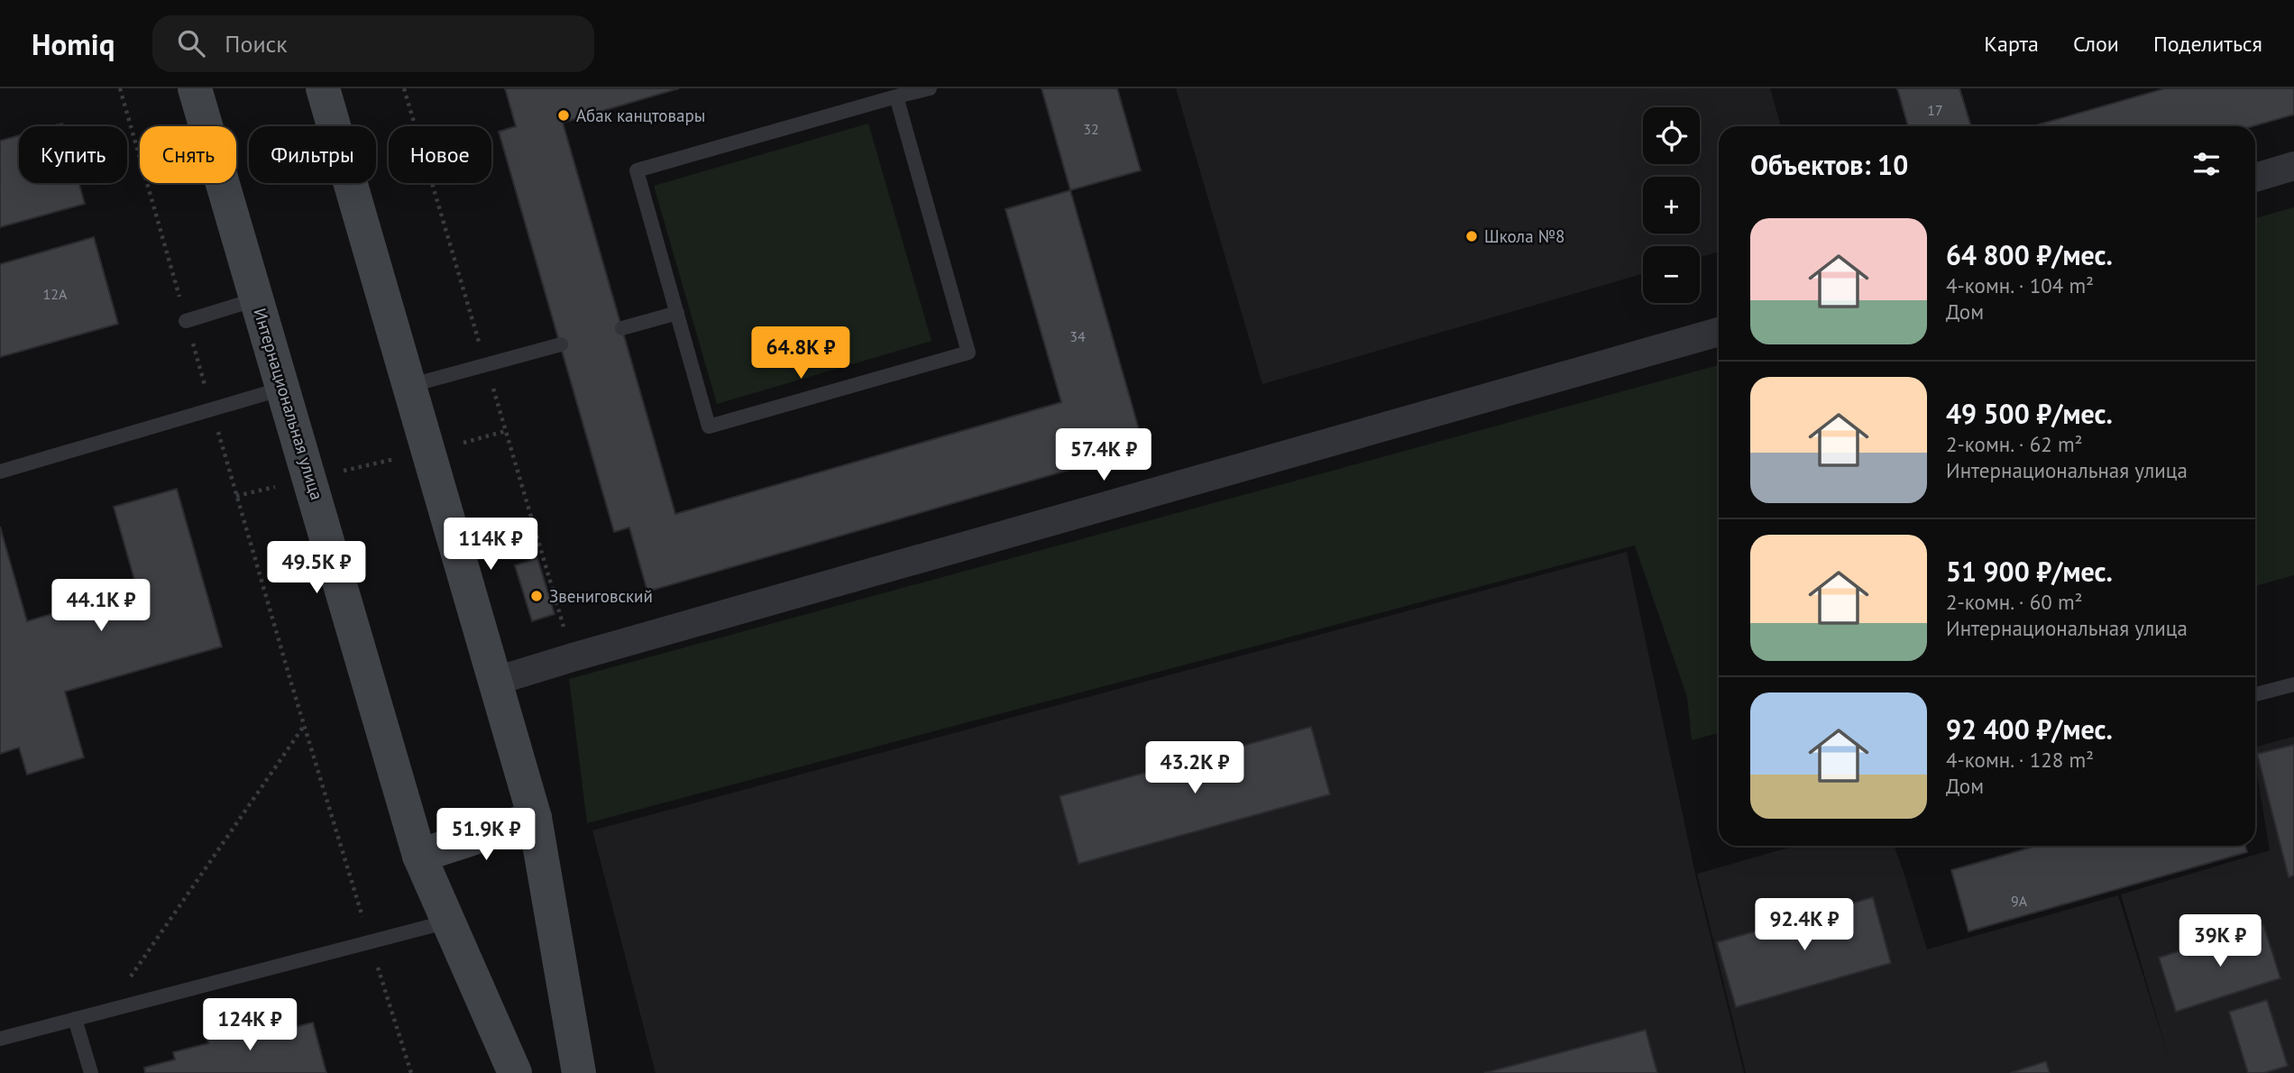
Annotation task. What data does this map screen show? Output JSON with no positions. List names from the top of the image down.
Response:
{
  "streets": {
    "street": ["Интернациональная улица"]
  },
  "places": ["Абак канцтовары", "Школа №8", "Звениговский"],
  "house_numbers": [
    "17",
    "32",
    "12А",
    "34",
    "9А"
  ],
  "page": {
    "header": "Homiq",
    "search": "Поиск",
    "nav": ["Карта", "Слои", "Поделиться"],
    "map_buttons": ["+", "−"],
    "chip": [
      "Купить",
      "Снять",
      "Фильтры",
      "Новое"
    ],
    "heading": "Объектов: 10",
    "list": [
      {
        "name": "64 800 ₽/мес.",
        "note": "4-комн. · 104 m² · Дом"
      },
      {
        "name": "49 500 ₽/мес.",
        "note": "2-комн. · 62 m² · Интернациональная улица"
      },
      {
        "name": "51 900 ₽/мес.",
        "note": "2-комн. · 60 m² · Интернациональная улица"
      },
      {
        "name": "92 400 ₽/мес.",
        "note": "4-комн. · 128 m² · Дом"
      }
    ],
    "price": [
      "64.8K ₽",
      "57.4K ₽",
      "114K ₽",
      "49.5K ₽",
      "44.1K ₽",
      "43.2K ₽",
      "51.9K ₽",
      "92.4K ₽",
      "39K ₽",
      "124K ₽"
    ]
  }
}
